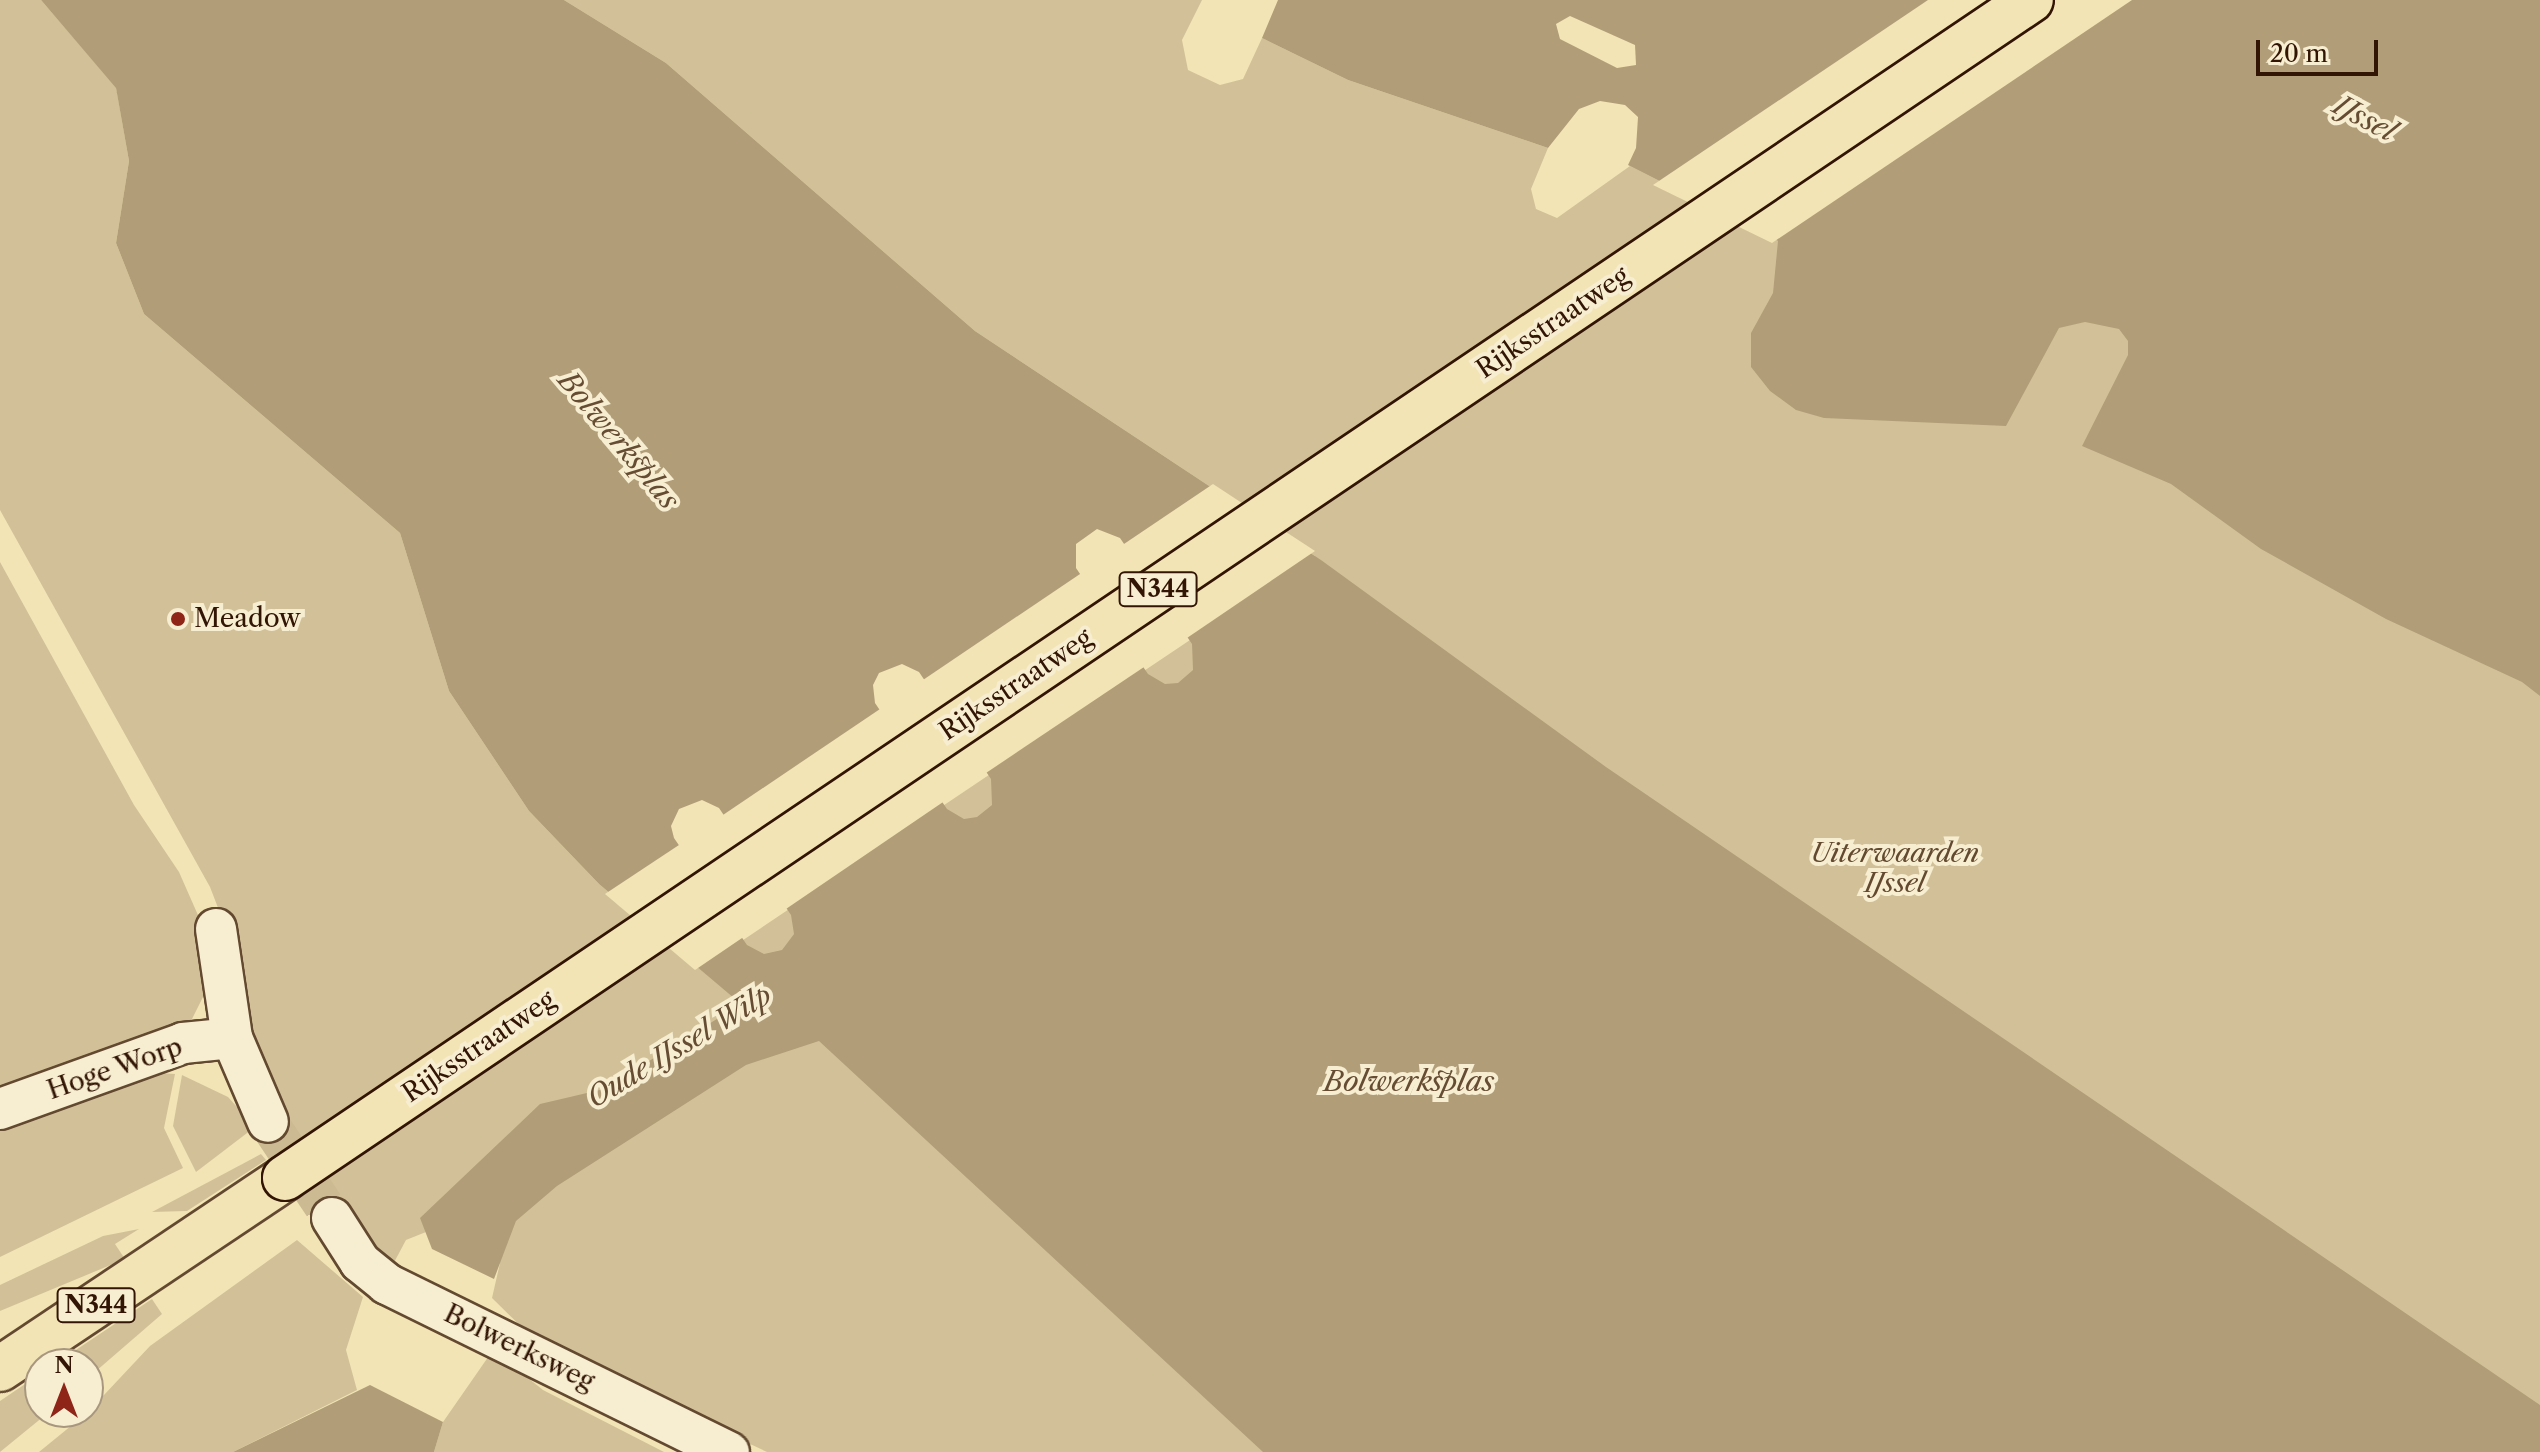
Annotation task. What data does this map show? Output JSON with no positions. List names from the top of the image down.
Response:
{
  "streets": {
    "main road": ["Rijksstraatweg", "N344"],
    "street": ["Hoge Worp", "Bolwerksweg"]
  },
  "water": ["IJssel", "Bolwerksplas", "Oude IJssel Wilp"],
  "parks": ["Uiterwaarden IJssel"],
  "places": ["Meadow"],
  "scale_bar": "20 m",
  "north": "top"
}
